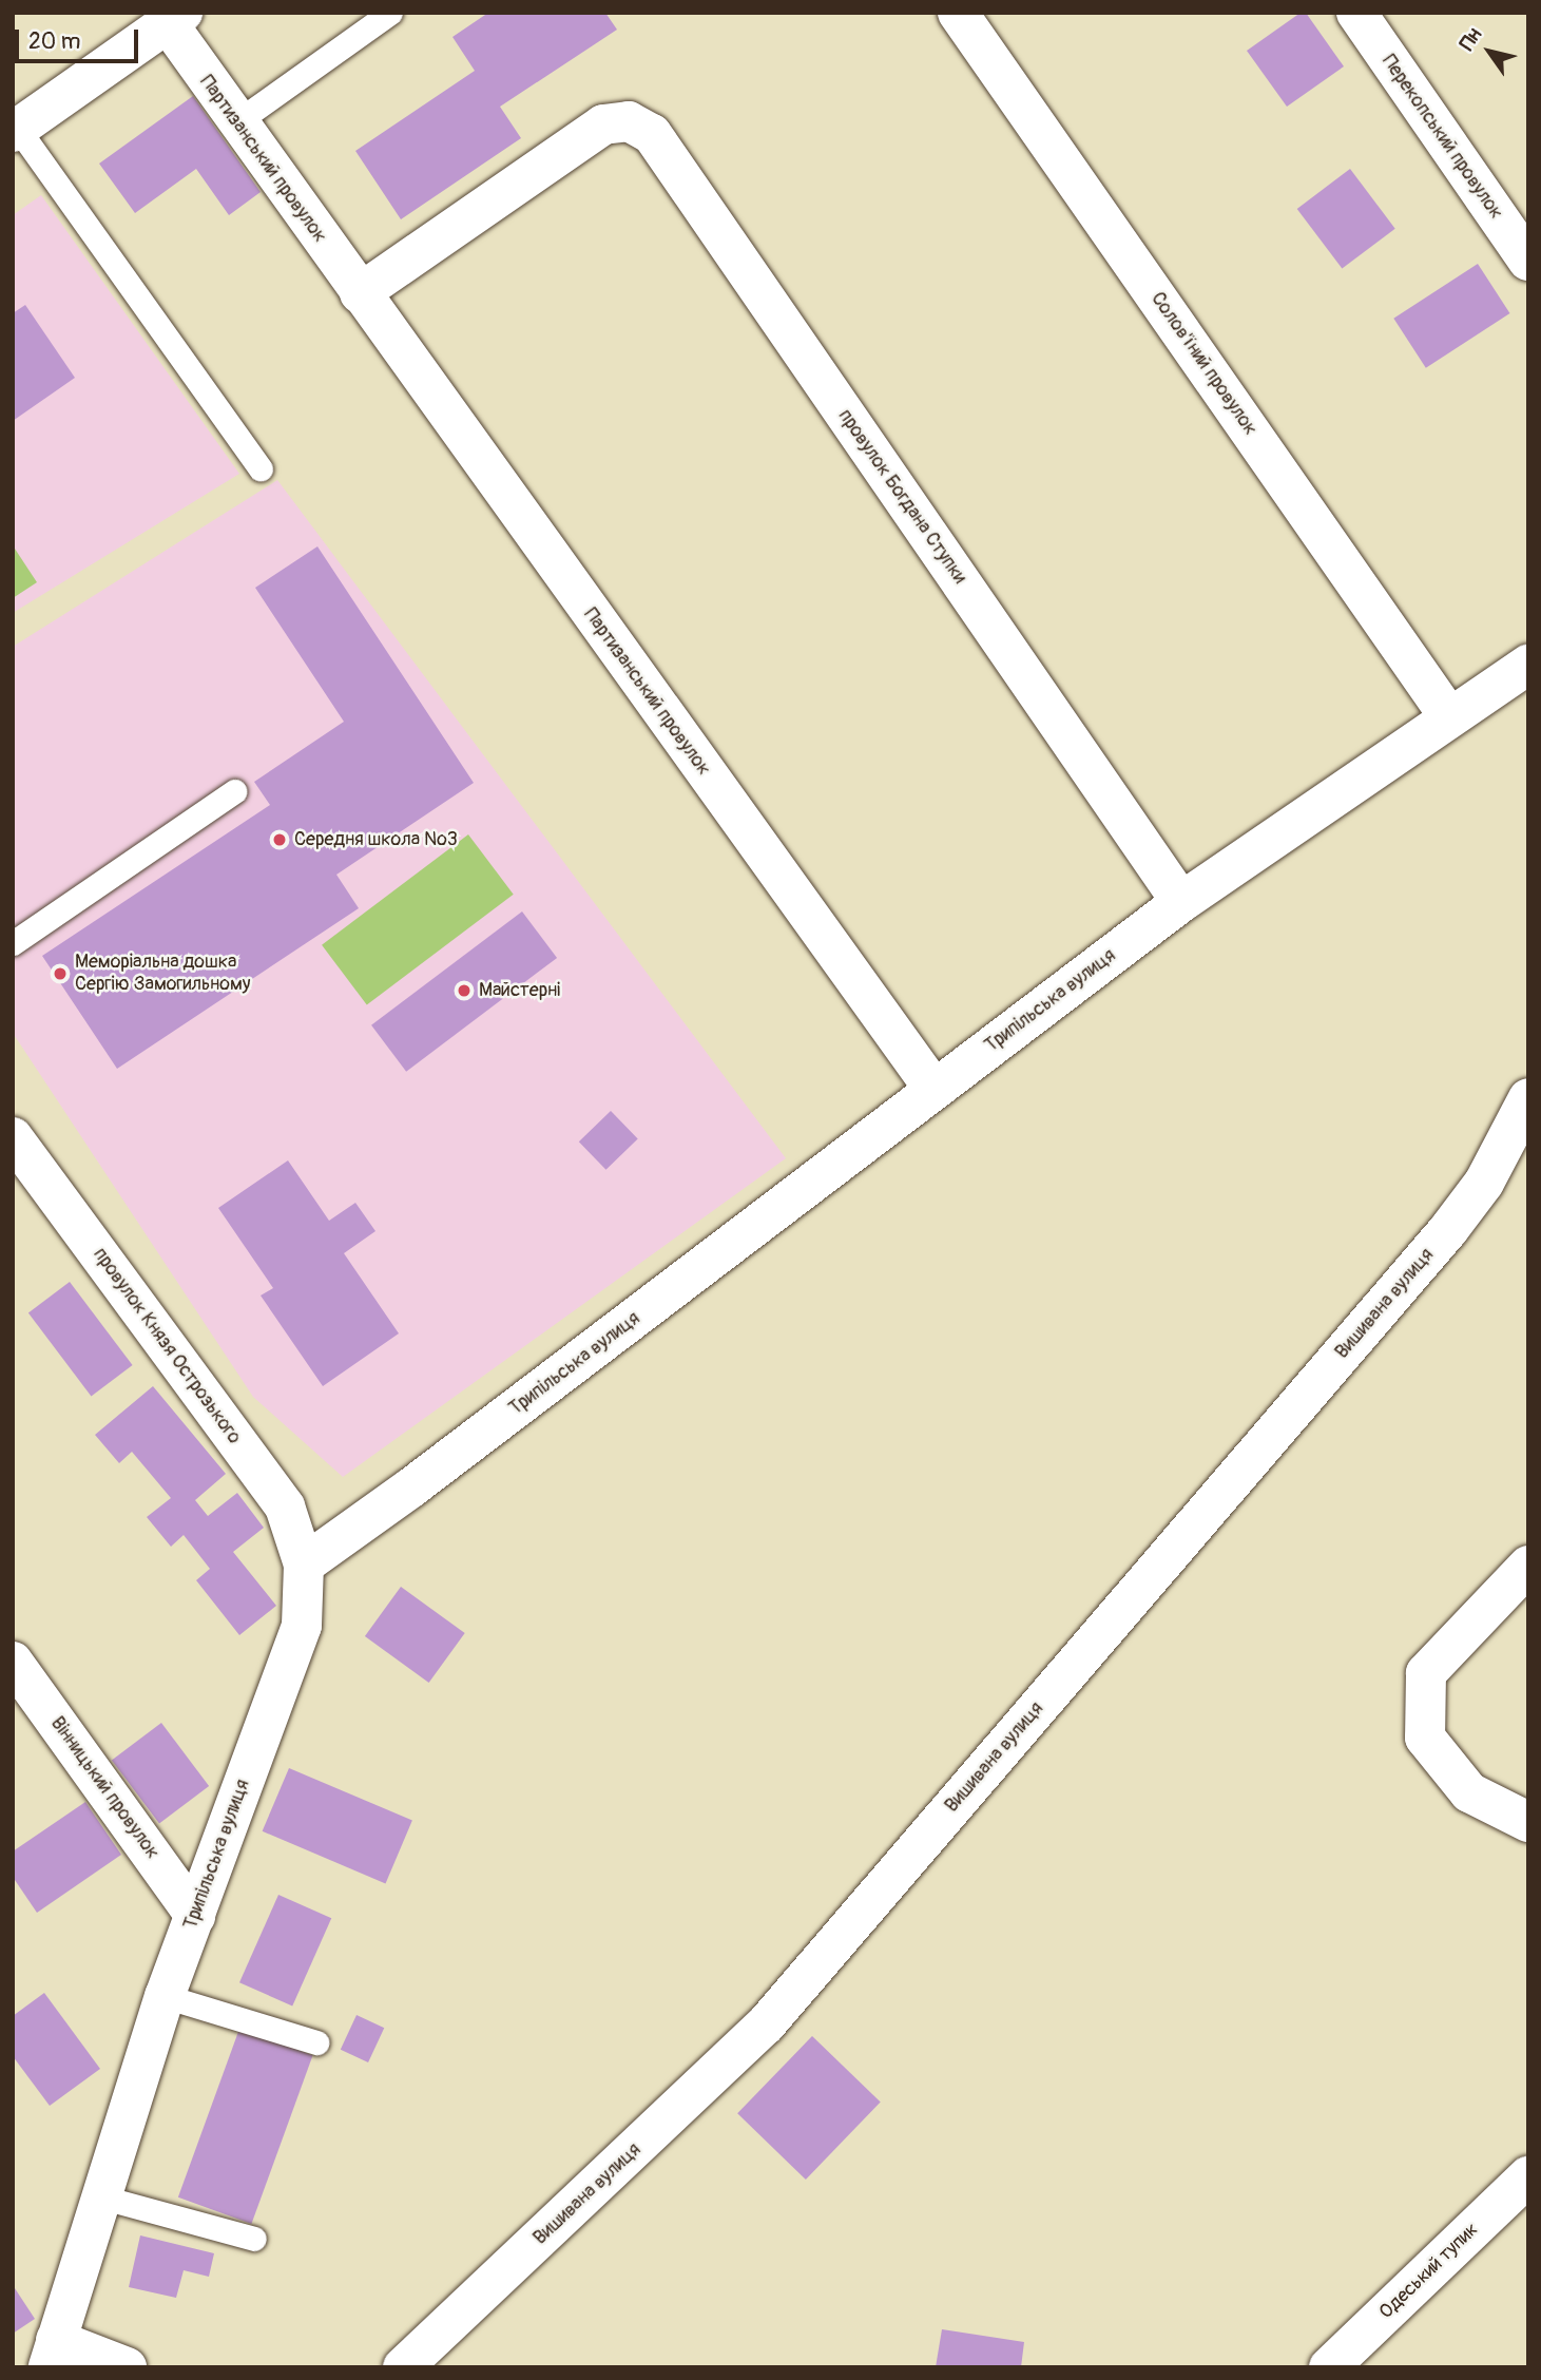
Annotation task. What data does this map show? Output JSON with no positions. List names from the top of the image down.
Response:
{
  "streets": {
    "street": [
      "Перекопський провулок",
      "Партизанський провулок",
      "Солов'їний провулок",
      "провулок Богдана Ступки",
      "Трипільська вулиця",
      "Вишивана вулиця",
      "провулок Князя Острозького",
      "Вінницький провулок",
      "Одеський тупик"
    ]
  },
  "crossings": [
    ["Партизанський провулок", "провулок Богдана Ступки"],
    ["Партизанський провулок", "Трипільська вулиця"],
    ["Солов'їний провулок", "Трипільська вулиця"],
    ["провулок Богдана Ступки", "Трипільська вулиця"],
    ["Трипільська вулиця", "провулок Князя Острозького"],
    ["Трипільська вулиця", "Вінницький провулок"]
  ],
  "places": ["Середня школа №3", "Меморіальна дошка Сергію Замогильному", "Майстерні"],
  "scale_bar": "20 m",
  "north": "top left"
}
